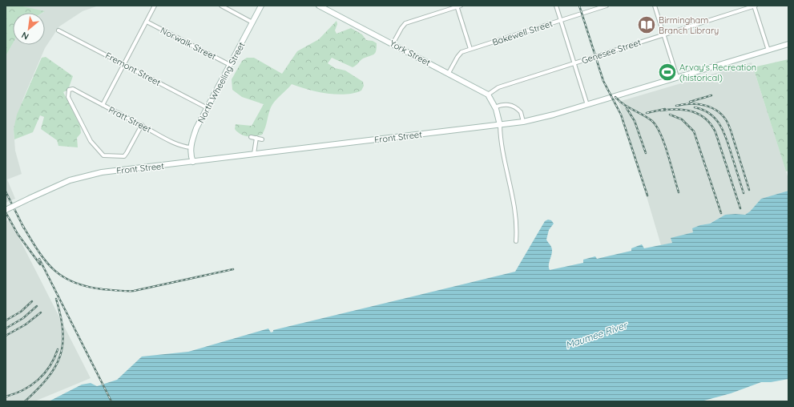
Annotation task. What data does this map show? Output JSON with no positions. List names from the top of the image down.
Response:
{
  "streets": {
    "street": [
      "Bakewell Street",
      "Norwalk Street",
      "Genesee Street",
      "York Street",
      "Fremont Street",
      "North Wheeling Street",
      "Pratt Street",
      "Front Street"
    ]
  },
  "crossings": [
    ["Bakewell Street", "York Street"],
    ["Norwalk Street", "North Wheeling Street"],
    ["Genesee Street", "York Street"],
    ["Fremont Street", "North Wheeling Street"],
    ["North Wheeling Street", "Pratt Street"],
    ["North Wheeling Street", "Front Street"]
  ],
  "water": ["Maumee River"],
  "places": {
    "library": ["Birmingham Branch Library"],
    "sports": ["Arvay's Recreation (historical)"]
  },
  "north": "bottom left"
}
